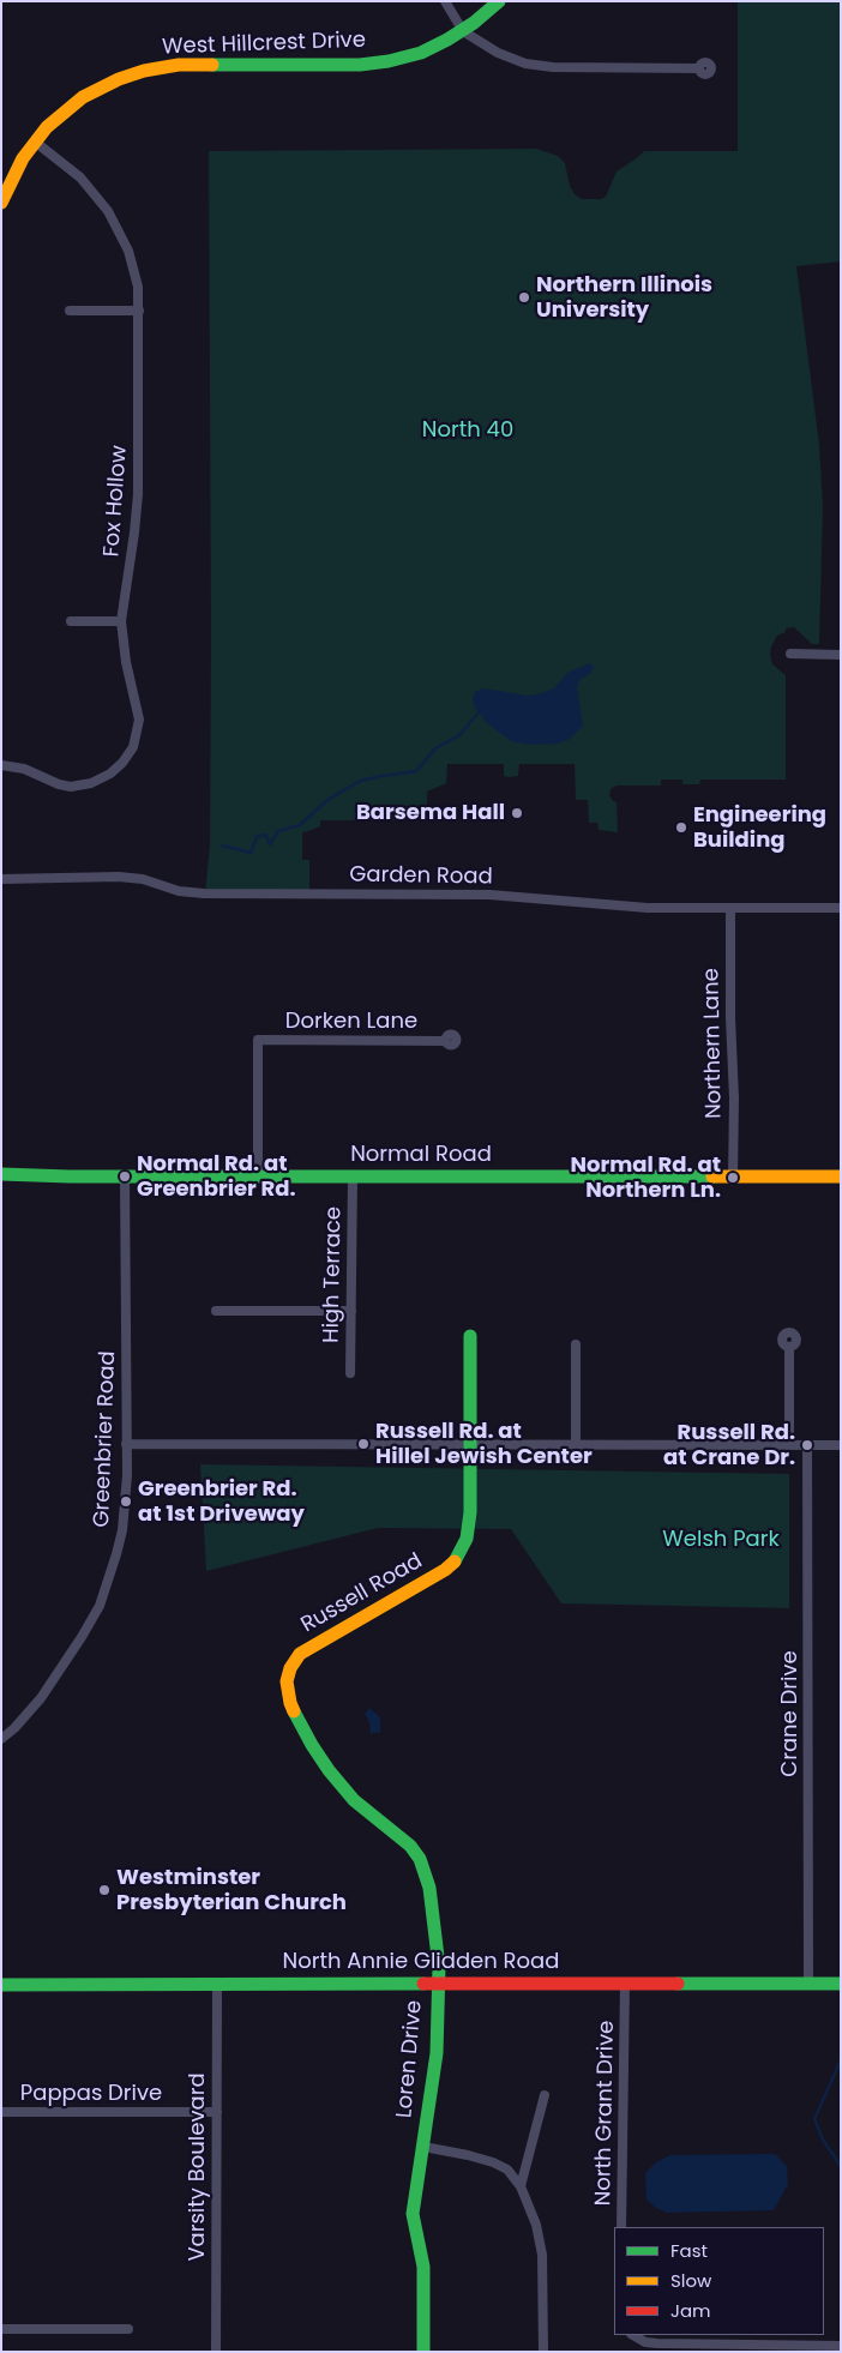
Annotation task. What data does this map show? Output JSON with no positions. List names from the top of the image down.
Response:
{
  "streets": {
    "street": [
      "West Hillcrest Drive",
      "Fox Hollow",
      "Garden Road",
      "Dorken Lane",
      "Northern Lane",
      "Normal Road",
      "High Terrace",
      "Greenbrier Road",
      "Russell Road",
      "Crane Drive",
      "North Annie Glidden Road",
      "Loren Drive",
      "Pappas Drive",
      "North Grant Drive",
      "Varsity Boulevard"
    ]
  },
  "crossings": [
    ["West Hillcrest Drive", "Fox Hollow"],
    ["Garden Road", "Northern Lane"],
    ["Dorken Lane", "Normal Road"],
    ["Northern Lane", "Normal Road"],
    ["Normal Road", "High Terrace"],
    ["Normal Road", "Greenbrier Road"],
    ["Russell Road", "Loren Drive"],
    ["Crane Drive", "North Annie Glidden Road"],
    ["North Annie Glidden Road", "Loren Drive"],
    ["North Annie Glidden Road", "North Grant Drive"],
    ["North Annie Glidden Road", "Varsity Boulevard"],
    ["Pappas Drive", "Varsity Boulevard"]
  ],
  "parks": ["North 40", "Welsh Park"],
  "places": [
    "Northern Illinois University",
    "Barsema Hall",
    "Engineering Building",
    "Normal Rd. at Greenbrier Rd.",
    "Normal Rd. at Northern Ln.",
    "Russell Rd. at Hillel Jewish Center",
    "Russell Rd. at Crane Dr.",
    "Greenbrier Rd. at 1st Driveway",
    "Westminster Presbyterian Church"
  ],
  "legend": ["Fast", "Slow", "Jam"]
}
